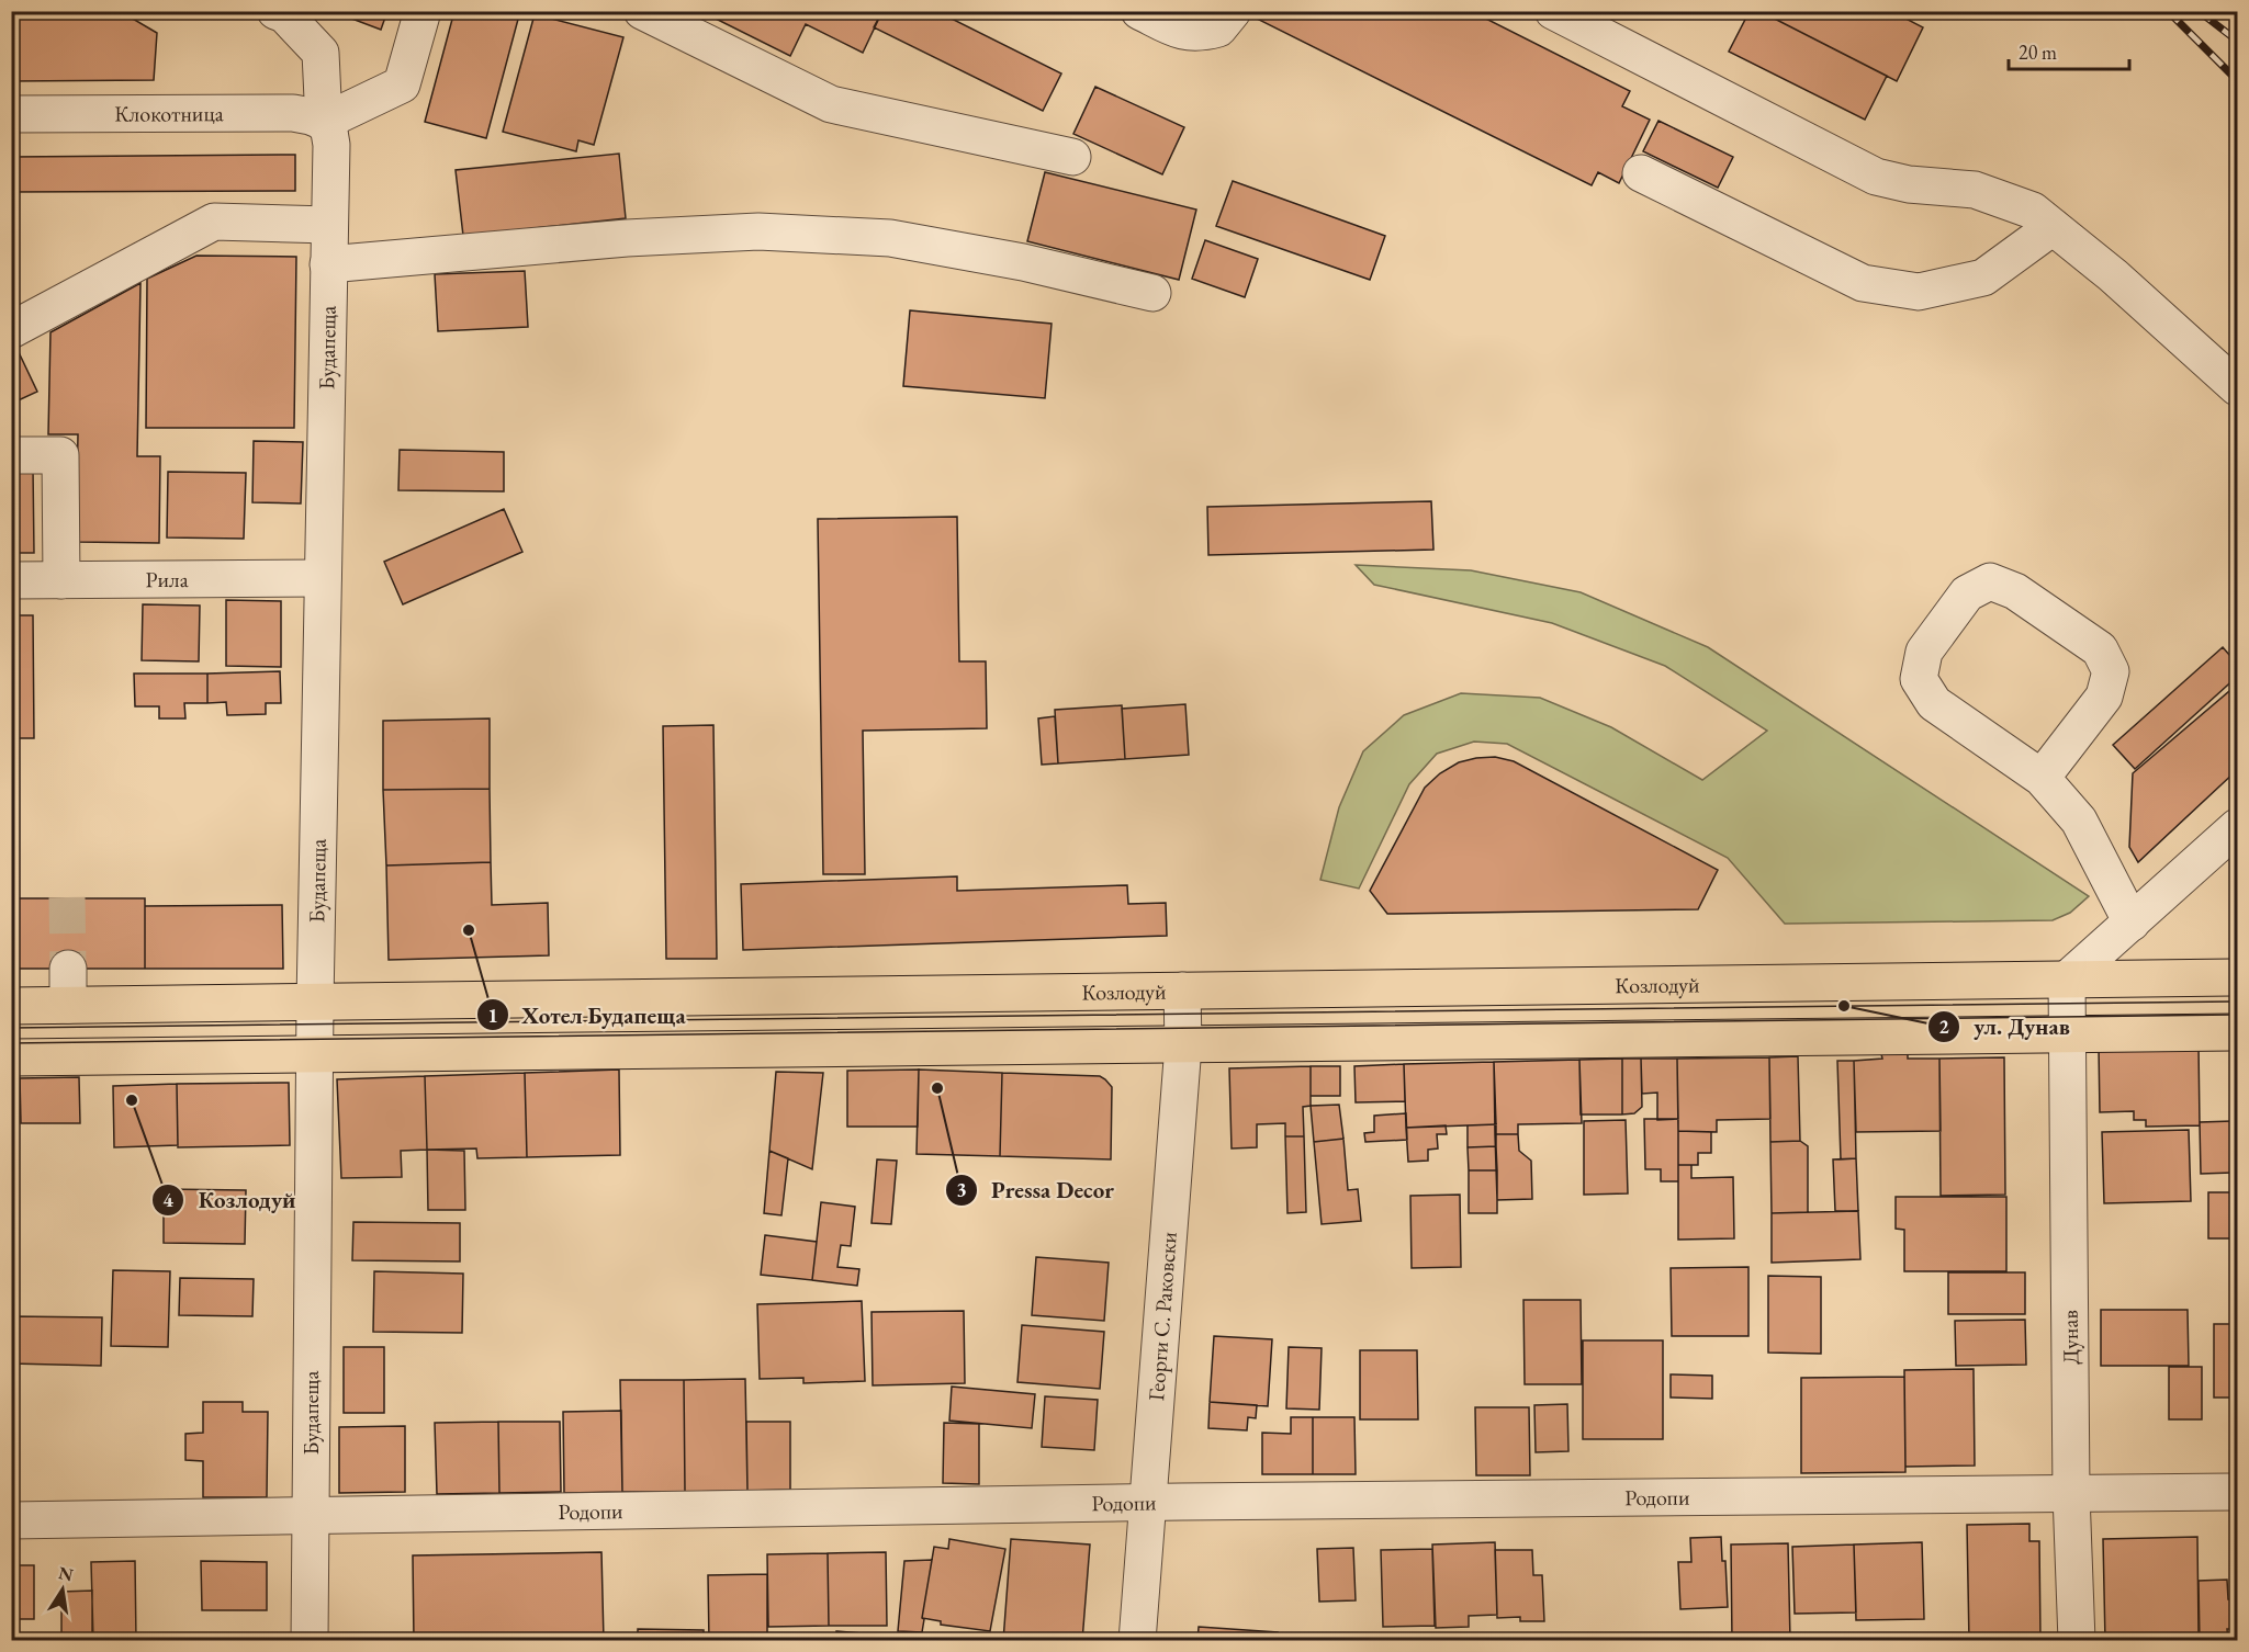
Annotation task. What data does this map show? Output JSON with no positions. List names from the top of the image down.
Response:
{
  "streets": {
    "main road": ["Козлодуй"],
    "street": [
      "Клокотница",
      "Будапеща",
      "Рила",
      "Георги С. Раковски",
      "Дунав",
      "Родопи"
    ]
  },
  "crossings": [
    ["Клокотница", "Будапеща"],
    ["Будапеща", "Рила"],
    ["Будапеща", "Козлодуй"],
    ["Будапеща", "Родопи"],
    ["Козлодуй", "Георги С. Раковски"],
    ["Козлодуй", "Дунав"],
    ["Георги С. Раковски", "Родопи"],
    ["Дунав", "Родопи"]
  ],
  "places": [
    "Хотел Будапеща",
    "ул. Дунав",
    "Pressa Decor",
    "Козлодуй"
  ],
  "scale_bar": "20 m",
  "north": "top"
}
